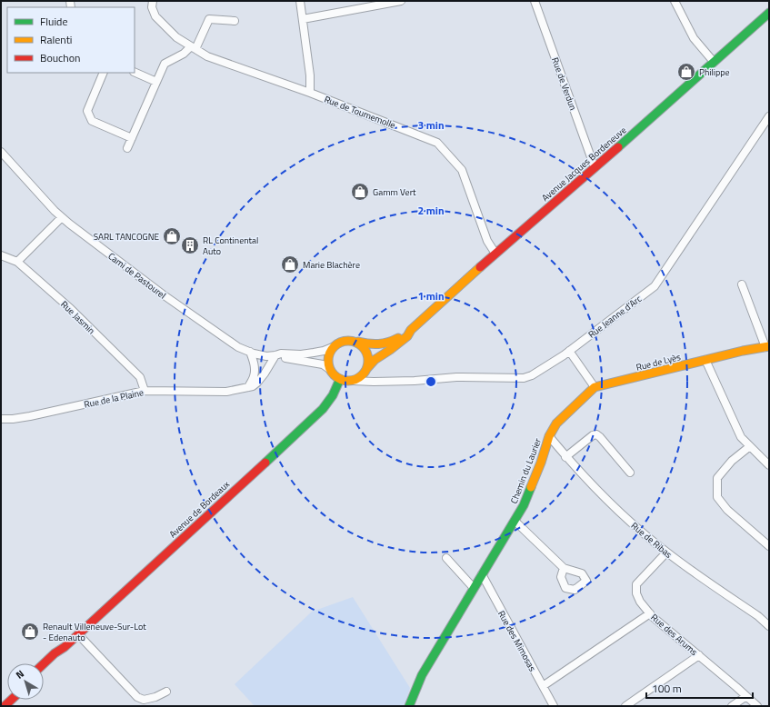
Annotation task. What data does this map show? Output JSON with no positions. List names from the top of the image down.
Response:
{
  "streets": {
    "main road": [
      "Avenue Jacques Bordeneuve",
      "Rue de Lyès",
      "Chemin du Laurier",
      "Avenue de Bordeaux"
    ],
    "street": [
      "Rue de Verdun",
      "Rue de Toumemolle",
      "Cami de Pastourel",
      "Rue Jeanne d'Arc",
      "Rue Jasmin",
      "Rue de la Plaine",
      "Rue de Ribas",
      "Rue des Arums",
      "Rue des Mimosas"
    ]
  },
  "crossings": [
    ["Rue de Verdun", "Avenue Jacques Bordeneuve"],
    ["Rue de Toumemolle", "Avenue Jacques Bordeneuve"],
    ["Avenue Jacques Bordeneuve", "Cami de Pastourel"],
    ["Avenue Jacques Bordeneuve", "Rue Jeanne d'Arc"],
    ["Avenue Jacques Bordeneuve", "Avenue de Bordeaux"],
    ["Cami de Pastourel", "Rue Jeanne d'Arc"],
    ["Cami de Pastourel", "Rue de la Plaine"],
    ["Cami de Pastourel", "Avenue de Bordeaux"],
    ["Rue Jeanne d'Arc", "Avenue de Bordeaux"],
    ["Rue Jasmin", "Rue de la Plaine"],
    ["Rue de Lyès", "Chemin du Laurier"],
    ["Chemin du Laurier", "Rue de Ribas"],
    ["Chemin du Laurier", "Rue des Mimosas"],
    ["Rue de Ribas", "Rue des Arums"]
  ],
  "places": {
    "shop": [
      "Philippe",
      "Gamm Vert",
      "SARL TANCOGNE",
      "Marie Blachère",
      "Renault Villeneuve-Sur-Lot - Edenauto"
    ],
    "building": ["RL Continental Auto"]
  },
  "legend": ["Fluide", "Ralenti", "Bouchon"],
  "scale_bar": "100 m",
  "north": "top left",
  "rings": ["3 min", "2 min", "1 min"]
}
